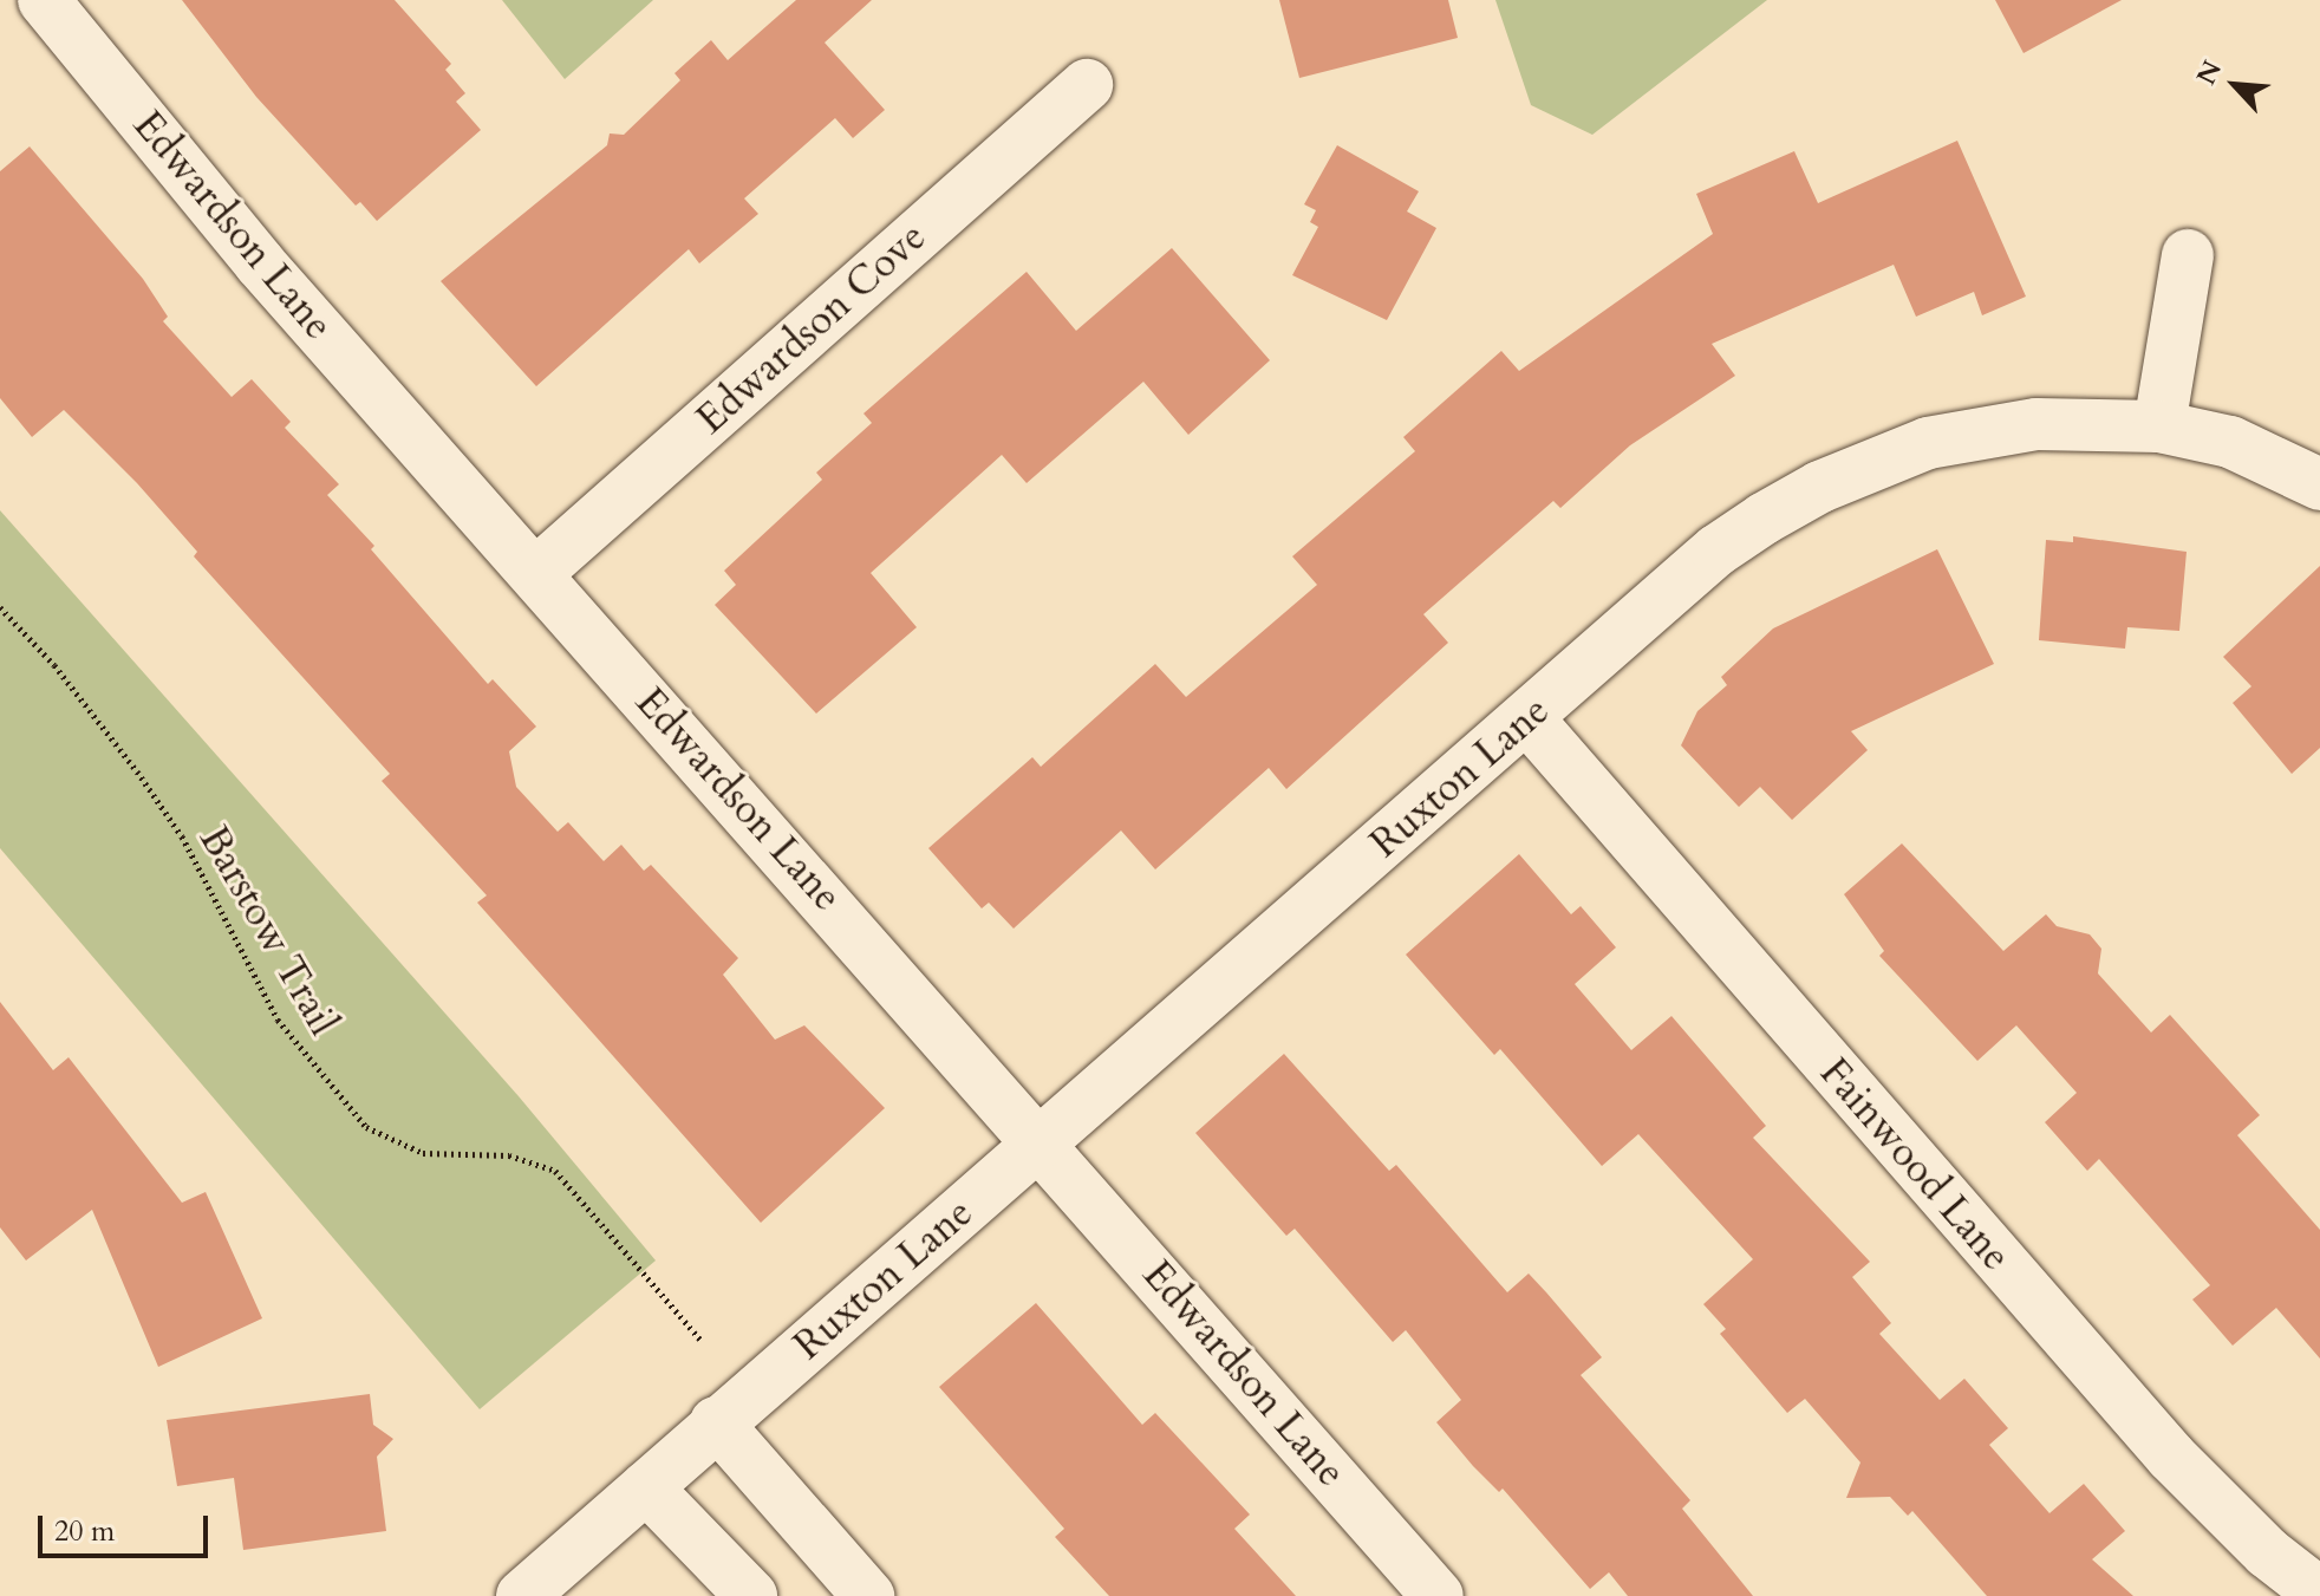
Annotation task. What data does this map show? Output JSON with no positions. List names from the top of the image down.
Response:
{
  "streets": {
    "street": [
      "Edwardson Lane",
      "Edwardson Cove",
      "Ruxton Lane",
      "Fainwood Lane"
    ],
    "path": ["Barstow Trail"]
  },
  "crossings": [
    ["Edwardson Lane", "Edwardson Cove"],
    ["Edwardson Lane", "Ruxton Lane"],
    ["Ruxton Lane", "Fainwood Lane"]
  ],
  "scale_bar": "20 m",
  "north": "top left"
}
